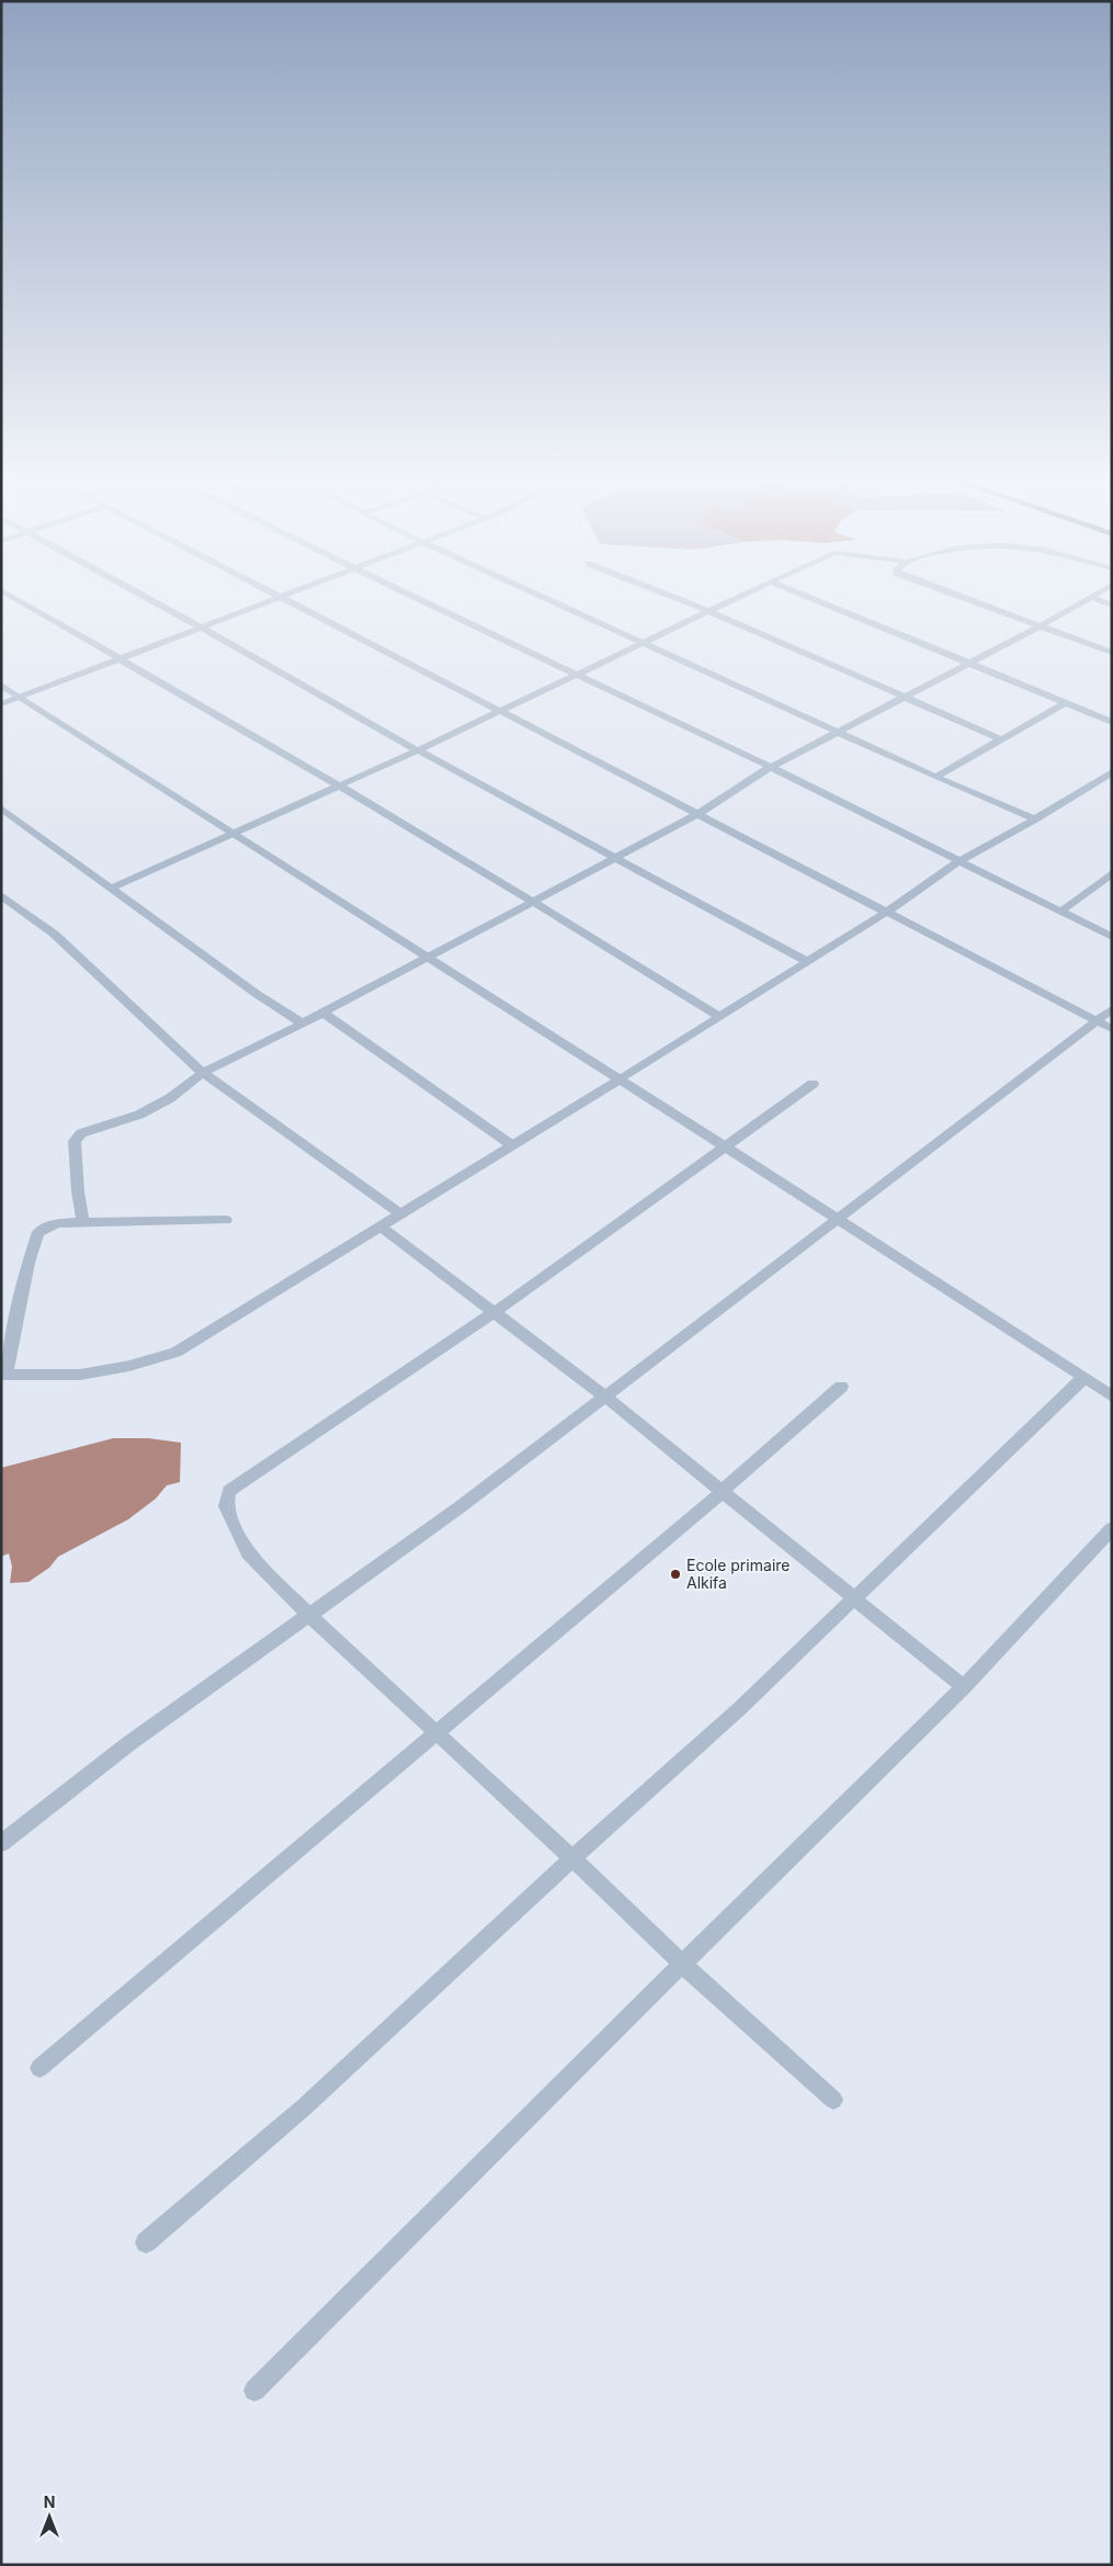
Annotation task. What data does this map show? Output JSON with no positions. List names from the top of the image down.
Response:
{
  "places": ["Ecole primaire Alkifa"],
  "north": "top"
}
